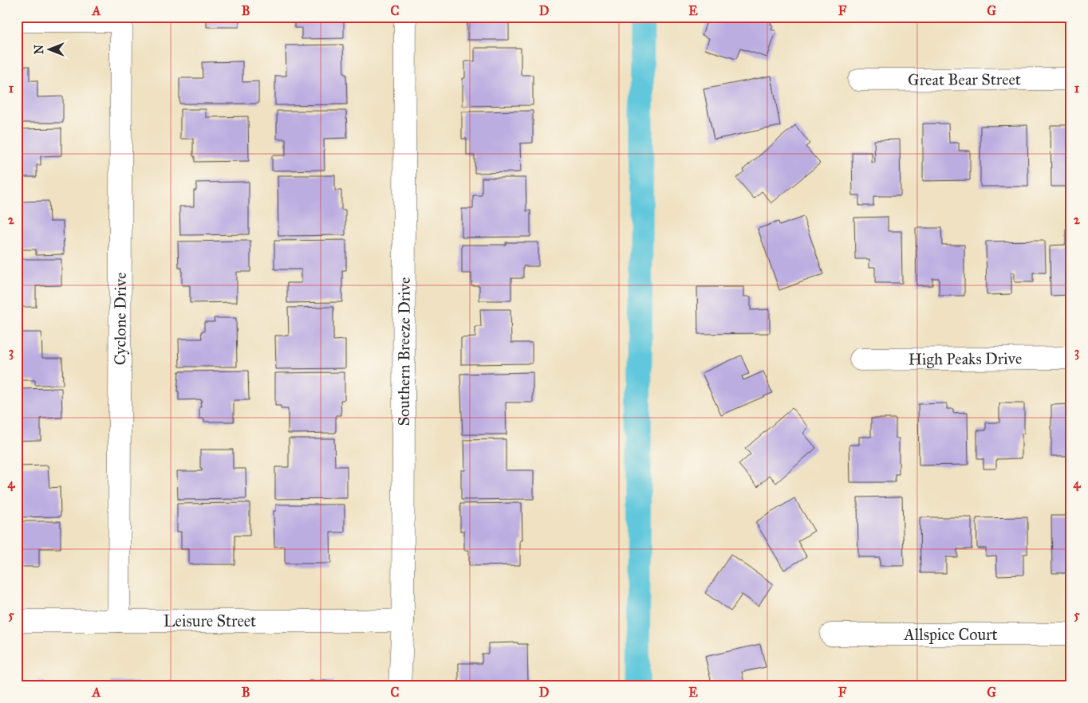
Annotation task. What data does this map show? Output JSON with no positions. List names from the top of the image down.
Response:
{
  "streets": {
    "street": [
      "Great Bear Street",
      "Cyclone Drive",
      "Southern Breeze Drive",
      "High Peaks Drive",
      "Leisure Street",
      "Allspice Court"
    ]
  },
  "crossings": [
    ["Cyclone Drive", "Leisure Street"],
    ["Southern Breeze Drive", "Leisure Street"]
  ],
  "north": "left",
  "grid": {
    "columns": [
      "A",
      "B",
      "C",
      "D",
      "E",
      "F",
      "G"
    ],
    "rows": [
      "1",
      "2",
      "3",
      "4",
      "5"
    ]
  }
}
